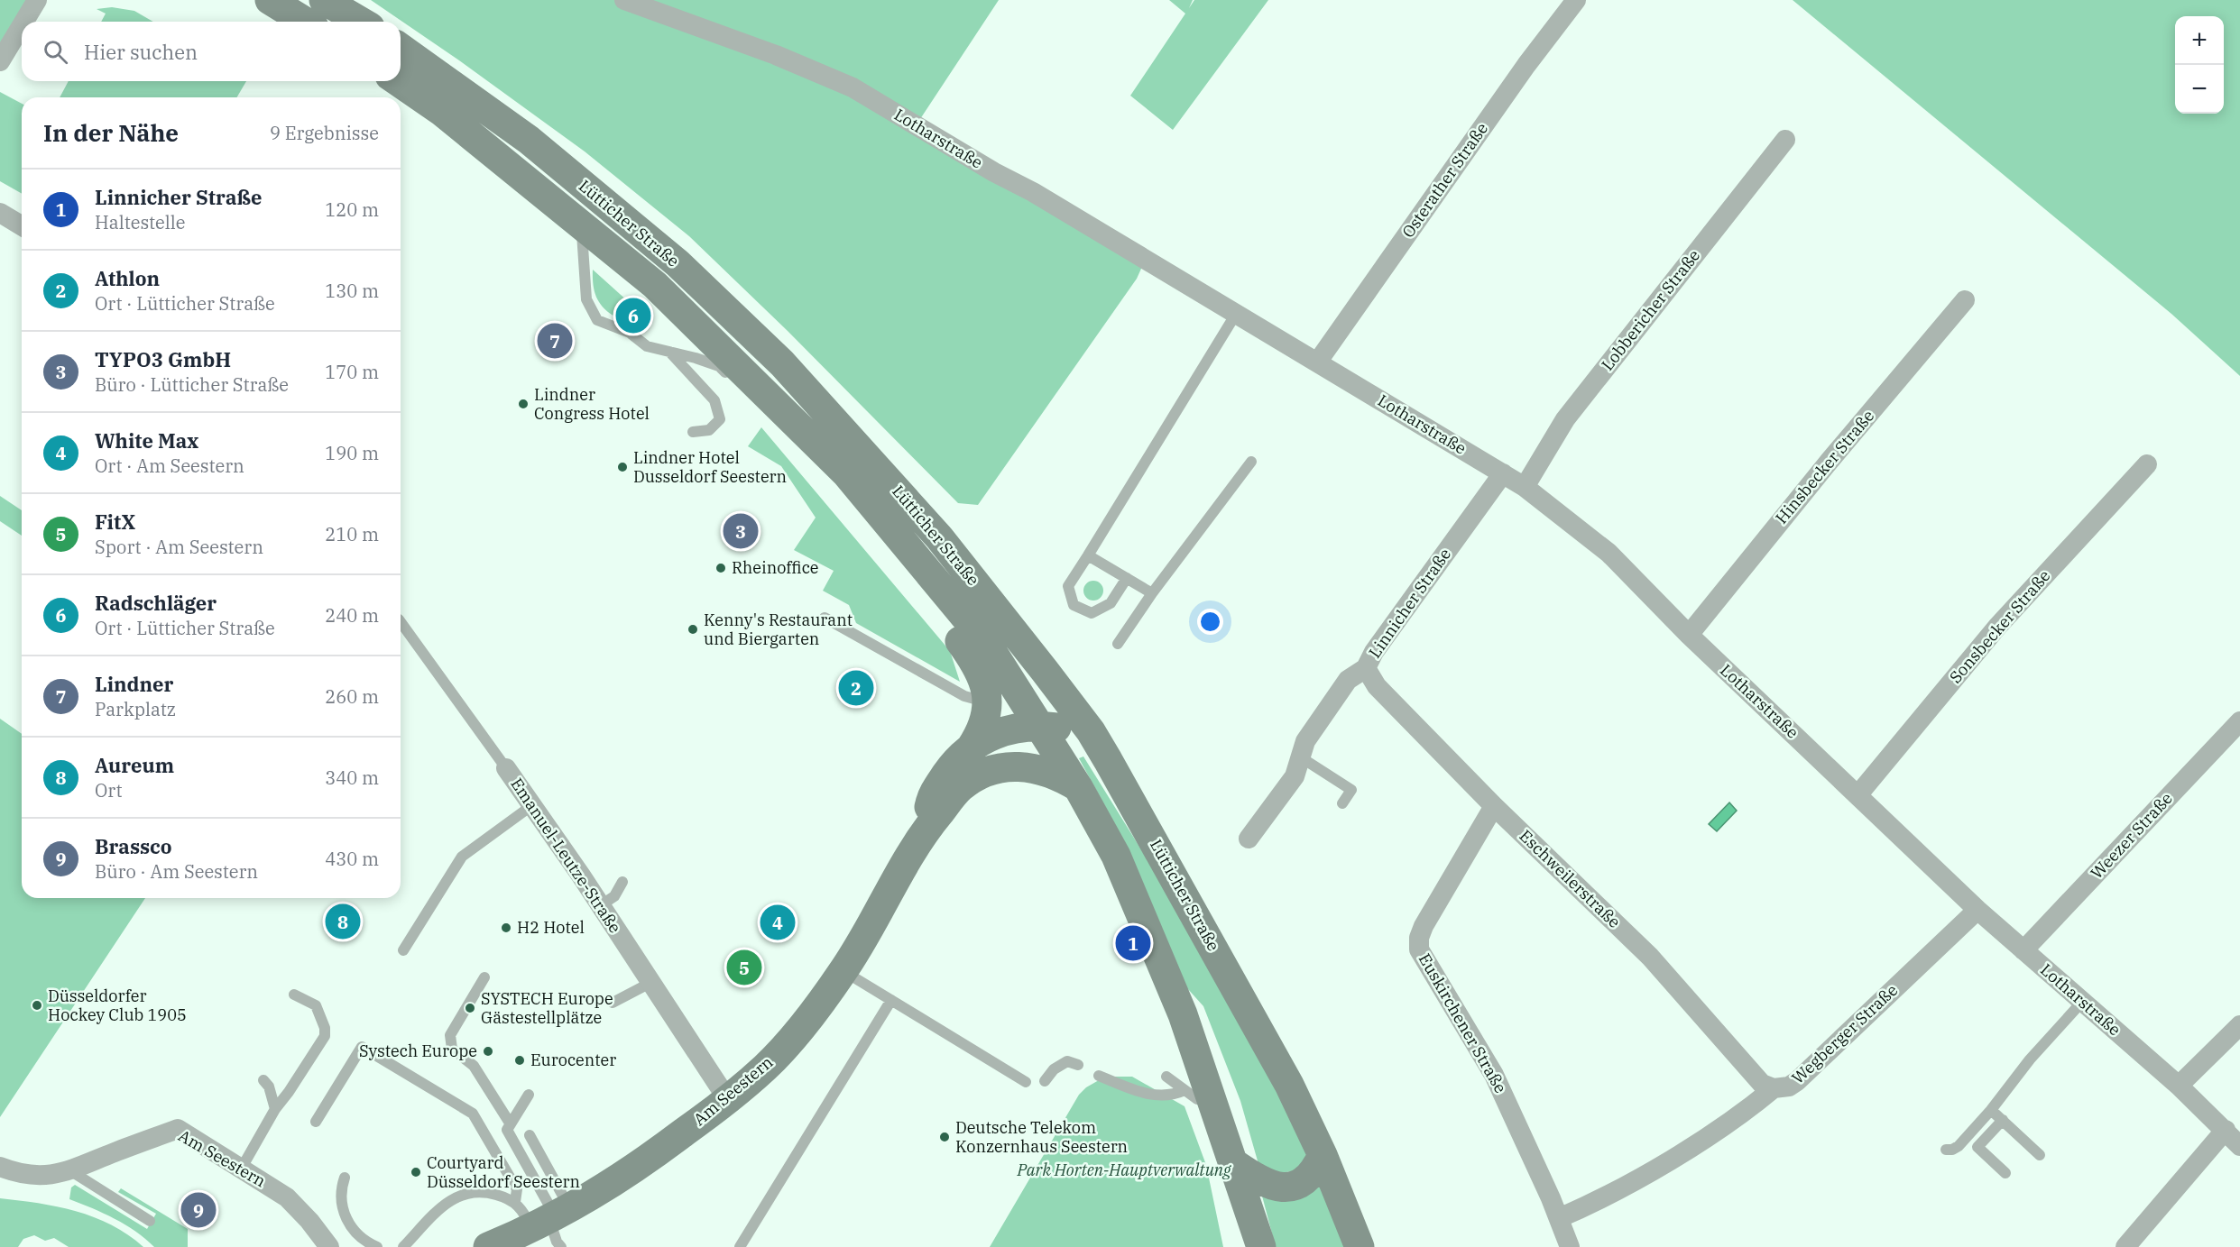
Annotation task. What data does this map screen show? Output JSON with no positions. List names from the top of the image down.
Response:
{
  "streets": {
    "main road": ["Lütticher Straße", "Am Seestern"],
    "street": [
      "Lotharstraße",
      "Osterather Straße",
      "Lobbericher Straße",
      "Hinsbecker Straße",
      "Linnicher Straße",
      "Sonsbecker Straße",
      "Weezer Straße",
      "Emanuel-Leutze-Straße",
      "Eschweilerstraße",
      "Euskirchener Straße",
      "Wegberger Straße"
    ]
  },
  "crossings": [
    ["Lotharstraße", "Osterather Straße"],
    ["Lotharstraße", "Lobbericher Straße"],
    ["Lotharstraße", "Hinsbecker Straße"],
    ["Lotharstraße", "Linnicher Straße"],
    ["Lotharstraße", "Sonsbecker Straße"],
    ["Lotharstraße", "Weezer Straße"],
    ["Lotharstraße", "Wegberger Straße"],
    ["Linnicher Straße", "Eschweilerstraße"],
    ["Emanuel-Leutze-Straße", "Am Seestern"],
    ["Eschweilerstraße", "Euskirchener Straße"],
    ["Eschweilerstraße", "Wegberger Straße"],
    ["Euskirchener Straße", "Wegberger Straße"]
  ],
  "parks": ["Park Horten-Hauptverwaltung"],
  "places": [
    "Lindner Congress Hotel",
    "Lindner Hotel Dusseldorf Seestern",
    "Rheinoffice",
    "Kenny's Restaurant und Biergarten",
    "H2 Hotel",
    "Düsseldorfer Hockey Club 1905",
    "SYSTECH Europe Gästestellplätze",
    "Systech Europe",
    "Eurocenter",
    "Deutsche Telekom Konzernhaus Seestern",
    "Courtyard Düsseldorf Seestern"
  ],
  "page": {
    "map_buttons": ["+", "−"],
    "search": "Hier suchen",
    "heading": ["In der Nähe", "9 Ergebnisse"],
    "list": [
      {
        "mark": "1",
        "name": "Linnicher Straße",
        "note": "Haltestelle",
        "value": "120 m"
      },
      {
        "mark": "2",
        "name": "Athlon",
        "note": "Ort · Lütticher Straße",
        "value": "130 m"
      },
      {
        "mark": "3",
        "name": "TYPO3 GmbH",
        "note": "Büro · Lütticher Straße",
        "value": "170 m"
      },
      {
        "mark": "4",
        "name": "White Max",
        "note": "Ort · Am Seestern",
        "value": "190 m"
      },
      {
        "mark": "5",
        "name": "FitX",
        "note": "Sport · Am Seestern",
        "value": "210 m"
      },
      {
        "mark": "6",
        "name": "Radschläger",
        "note": "Ort · Lütticher Straße",
        "value": "240 m"
      },
      {
        "mark": "7",
        "name": "Lindner",
        "note": "Parkplatz",
        "value": "260 m"
      },
      {
        "mark": "8",
        "name": "Aureum",
        "note": "Ort",
        "value": "340 m"
      },
      {
        "mark": "9",
        "name": "Brassco",
        "note": "Büro · Am Seestern",
        "value": "430 m"
      }
    ],
    "pins": [
      "6",
      "7",
      "3",
      "2",
      "8",
      "4",
      "1",
      "5",
      "9"
    ]
  }
}
